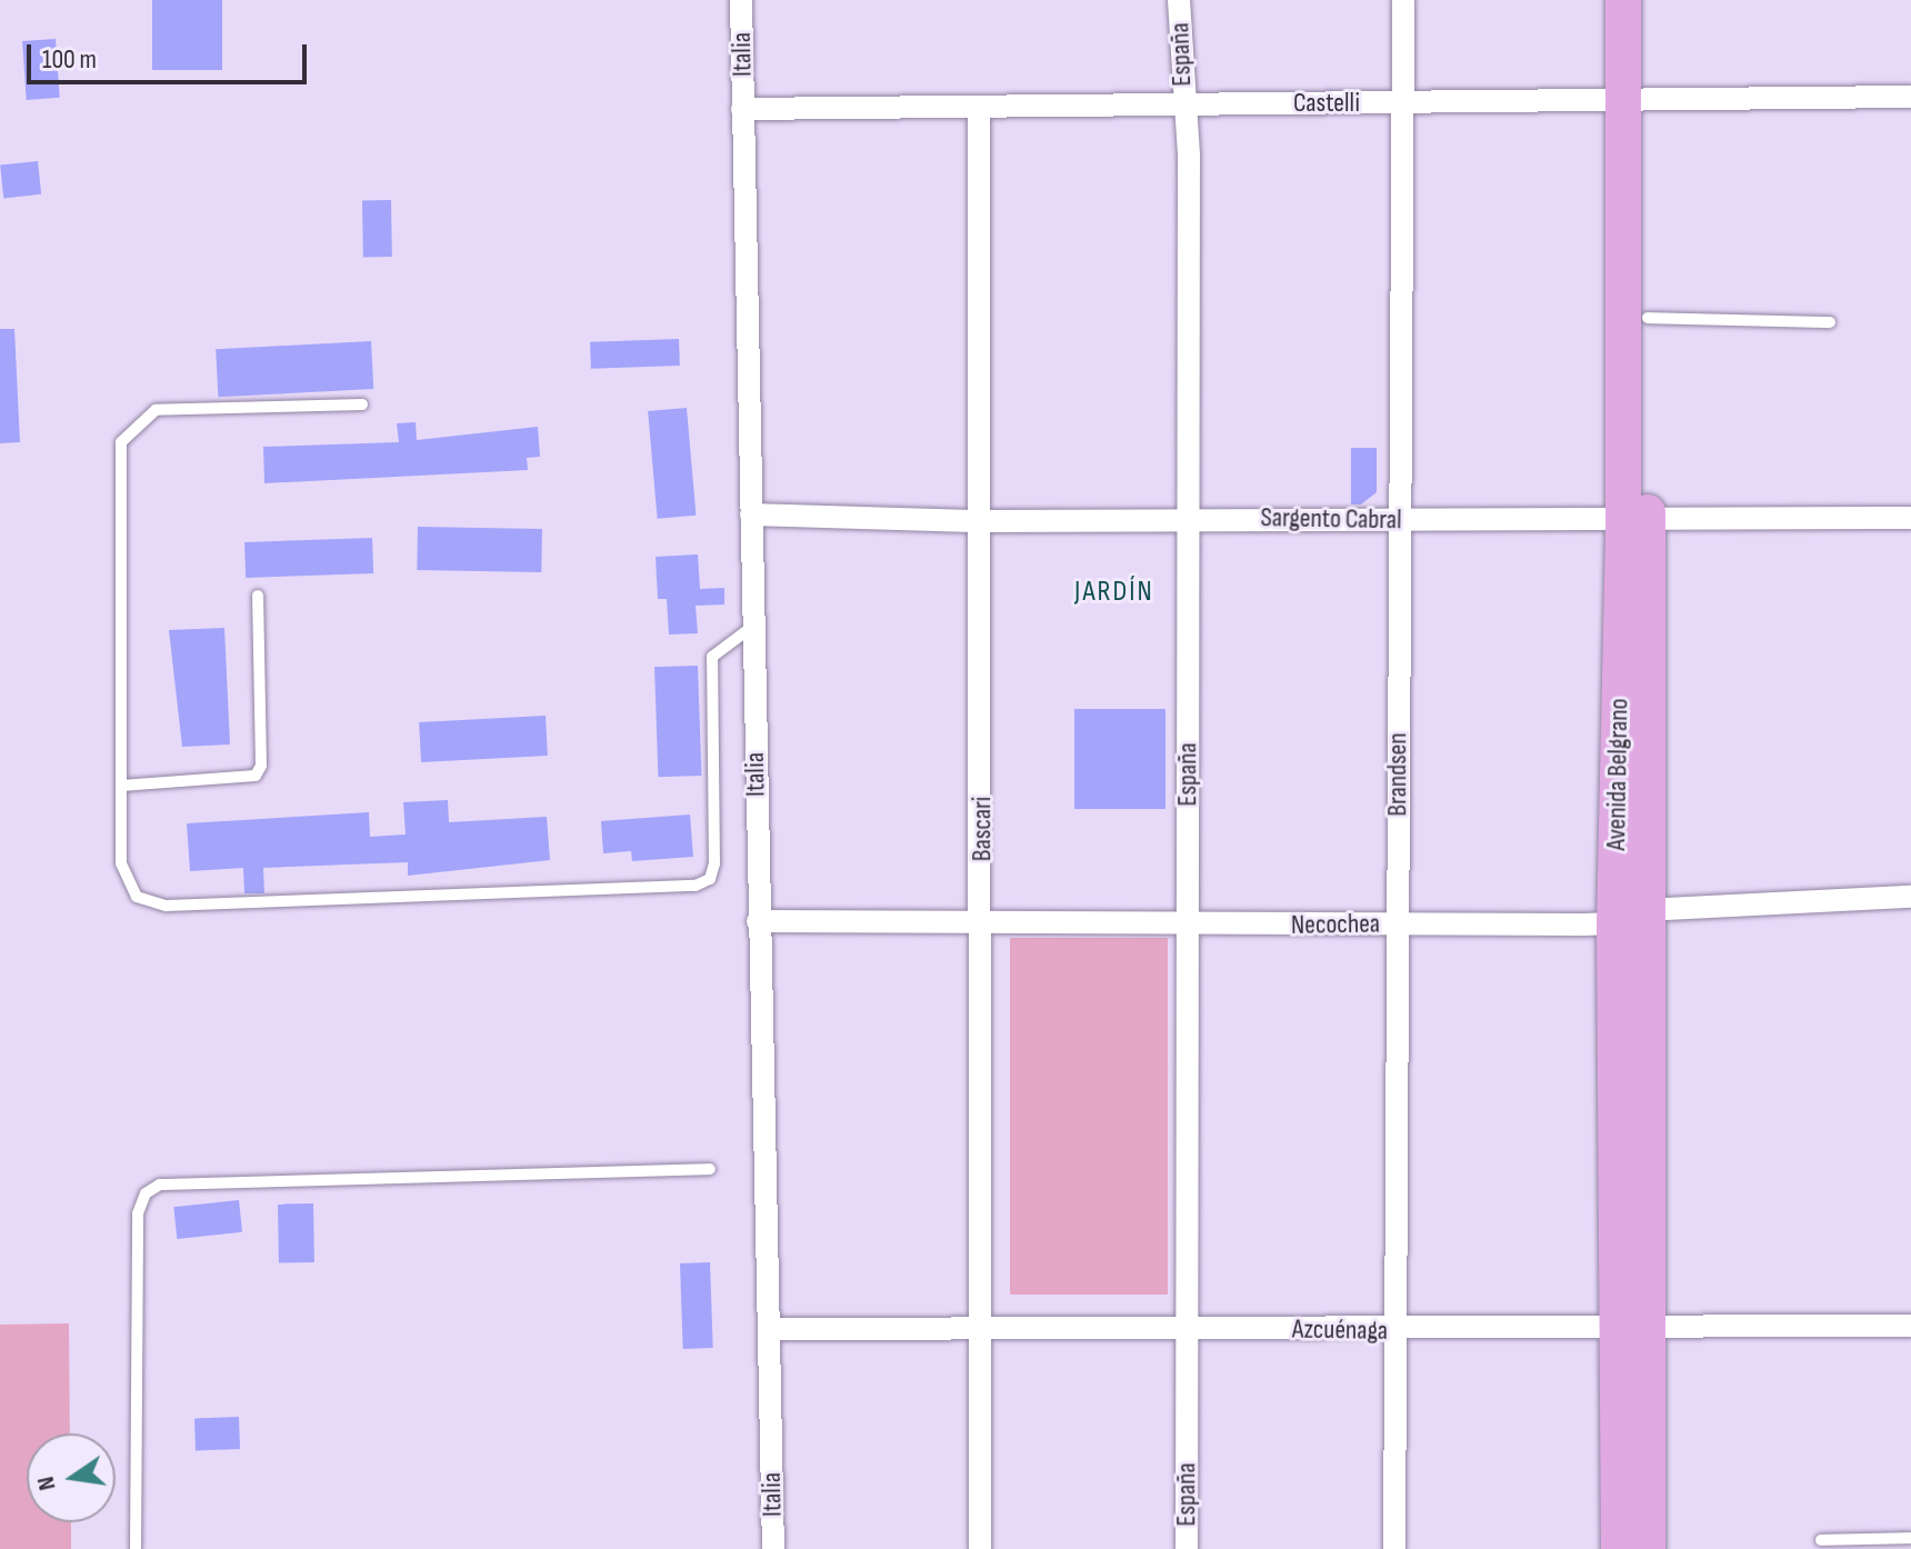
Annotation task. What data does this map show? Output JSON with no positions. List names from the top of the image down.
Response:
{
  "streets": {
    "main road": ["Avenida Belgrano"],
    "street": [
      "Italia",
      "España",
      "Castelli",
      "Sargento Cabral",
      "Brandsen",
      "Bascari",
      "Necochea",
      "Azcuénaga"
    ]
  },
  "crossings": [
    ["Italia", "Castelli"],
    ["Italia", "Sargento Cabral"],
    ["Italia", "Necochea"],
    ["Italia", "Azcuénaga"],
    ["España", "Castelli"],
    ["España", "Sargento Cabral"],
    ["España", "Necochea"],
    ["España", "Azcuénaga"],
    ["Castelli", "Brandsen"],
    ["Castelli", "Avenida Belgrano"],
    ["Castelli", "Bascari"],
    ["Sargento Cabral", "Brandsen"],
    ["Sargento Cabral", "Avenida Belgrano"],
    ["Sargento Cabral", "Bascari"],
    ["Brandsen", "Necochea"],
    ["Brandsen", "Azcuénaga"],
    ["Avenida Belgrano", "Necochea"],
    ["Avenida Belgrano", "Azcuénaga"],
    ["Bascari", "Necochea"],
    ["Bascari", "Azcuénaga"]
  ],
  "districts": ["JARDÍN"],
  "scale_bar": "100 m",
  "north": "left"
}
